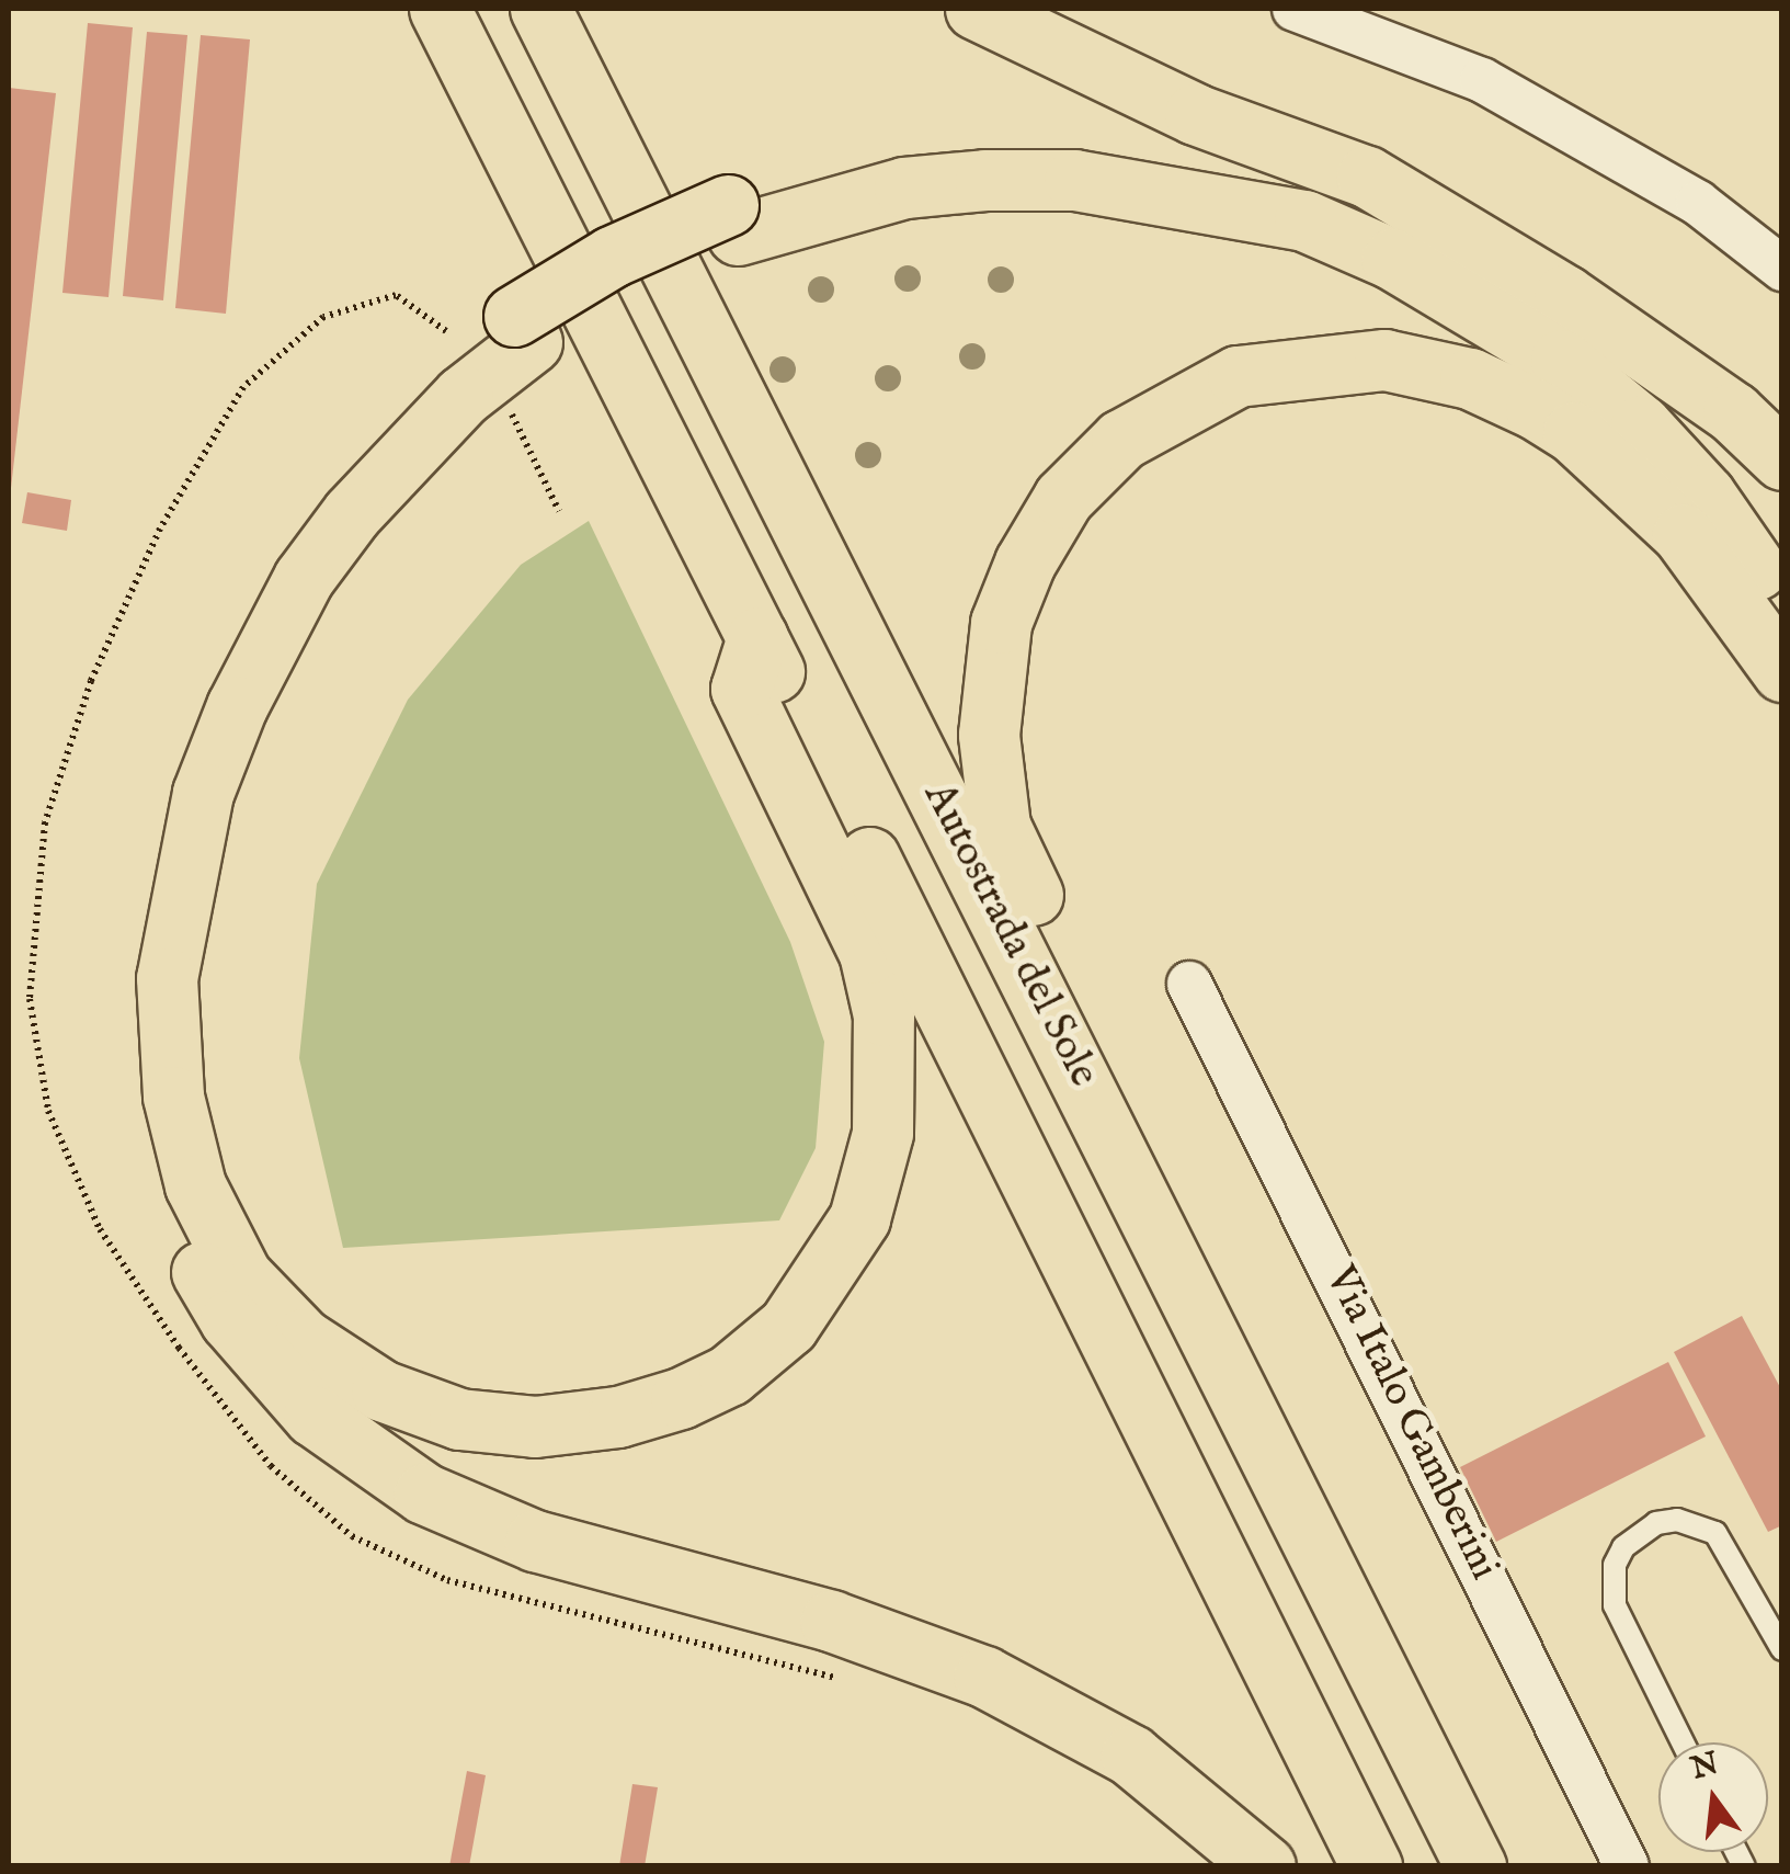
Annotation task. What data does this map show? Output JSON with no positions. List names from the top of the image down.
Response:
{
  "streets": {
    "highway": ["Autostrada del Sole"],
    "street": ["Via Italo Gamberini"]
  },
  "north": "top"
}
